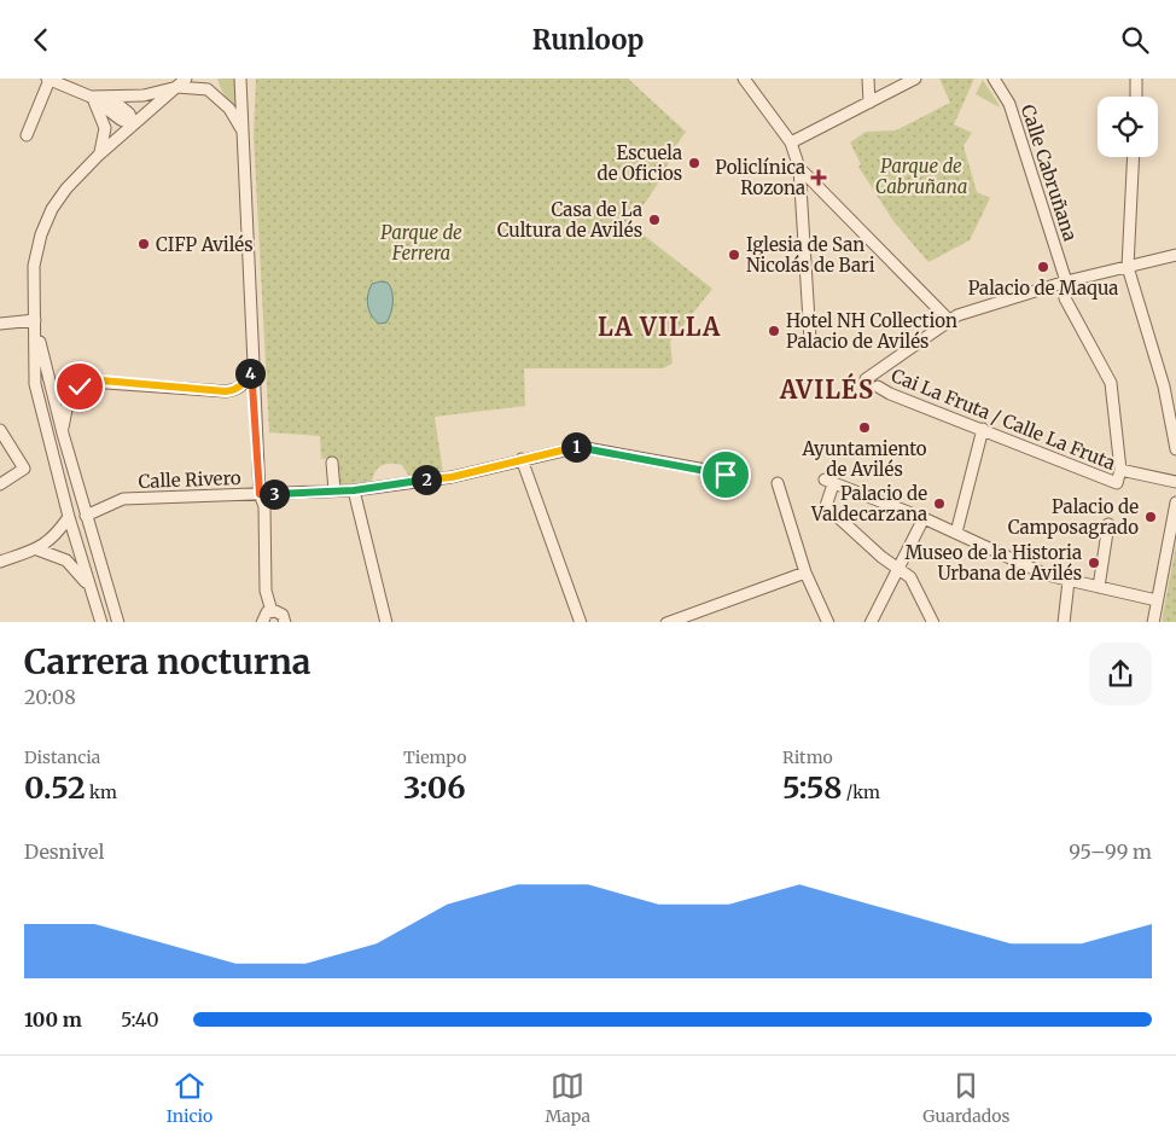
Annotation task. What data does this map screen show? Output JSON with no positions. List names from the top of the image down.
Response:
{
  "streets": {
    "street": ["Calle Cabruñana", "Cai La Fruta / Calle La Fruta", "Calle Rivero"]
  },
  "crossings": [
    ["Calle Cabruñana", "Cai La Fruta / Calle La Fruta"]
  ],
  "districts": ["LA VILLA", "AVILÉS"],
  "parks": ["Parque de Cabruñana", "Parque de Ferrera"],
  "places": {
    "other": [
      "Escuela de Oficios",
      "Casa de La Cultura de Avilés",
      "CIFP Avilés",
      "Iglesia de San Nicolás de Bari",
      "Palacio de Maqua",
      "Hotel NH Collection Palacio de Avilés",
      "Ayuntamiento de Avilés",
      "Palacio de Valdecarzana",
      "Palacio de Camposagrado",
      "Museo de la Historia Urbana de Avilés"
    ],
    "health": ["Policlínica Rozona"]
  },
  "page": {
    "header": "Runloop",
    "pins": [
      "4",
      "1",
      "2",
      "3"
    ],
    "heading": ["Carrera nocturna", "20:08"],
    "stats": [
      ["Distancia", "0.52 km"],
      ["Tiempo", "3:06"],
      ["Ritmo", "5:58 /km"]
    ],
    "chart": ["Desnivel", "95–99 m"],
    "list": [
      {
        "name": "100 m",
        "note": "5:40"
      }
    ],
    "tabs": ["Inicio", "Mapa", "Guardados"]
  }
}
